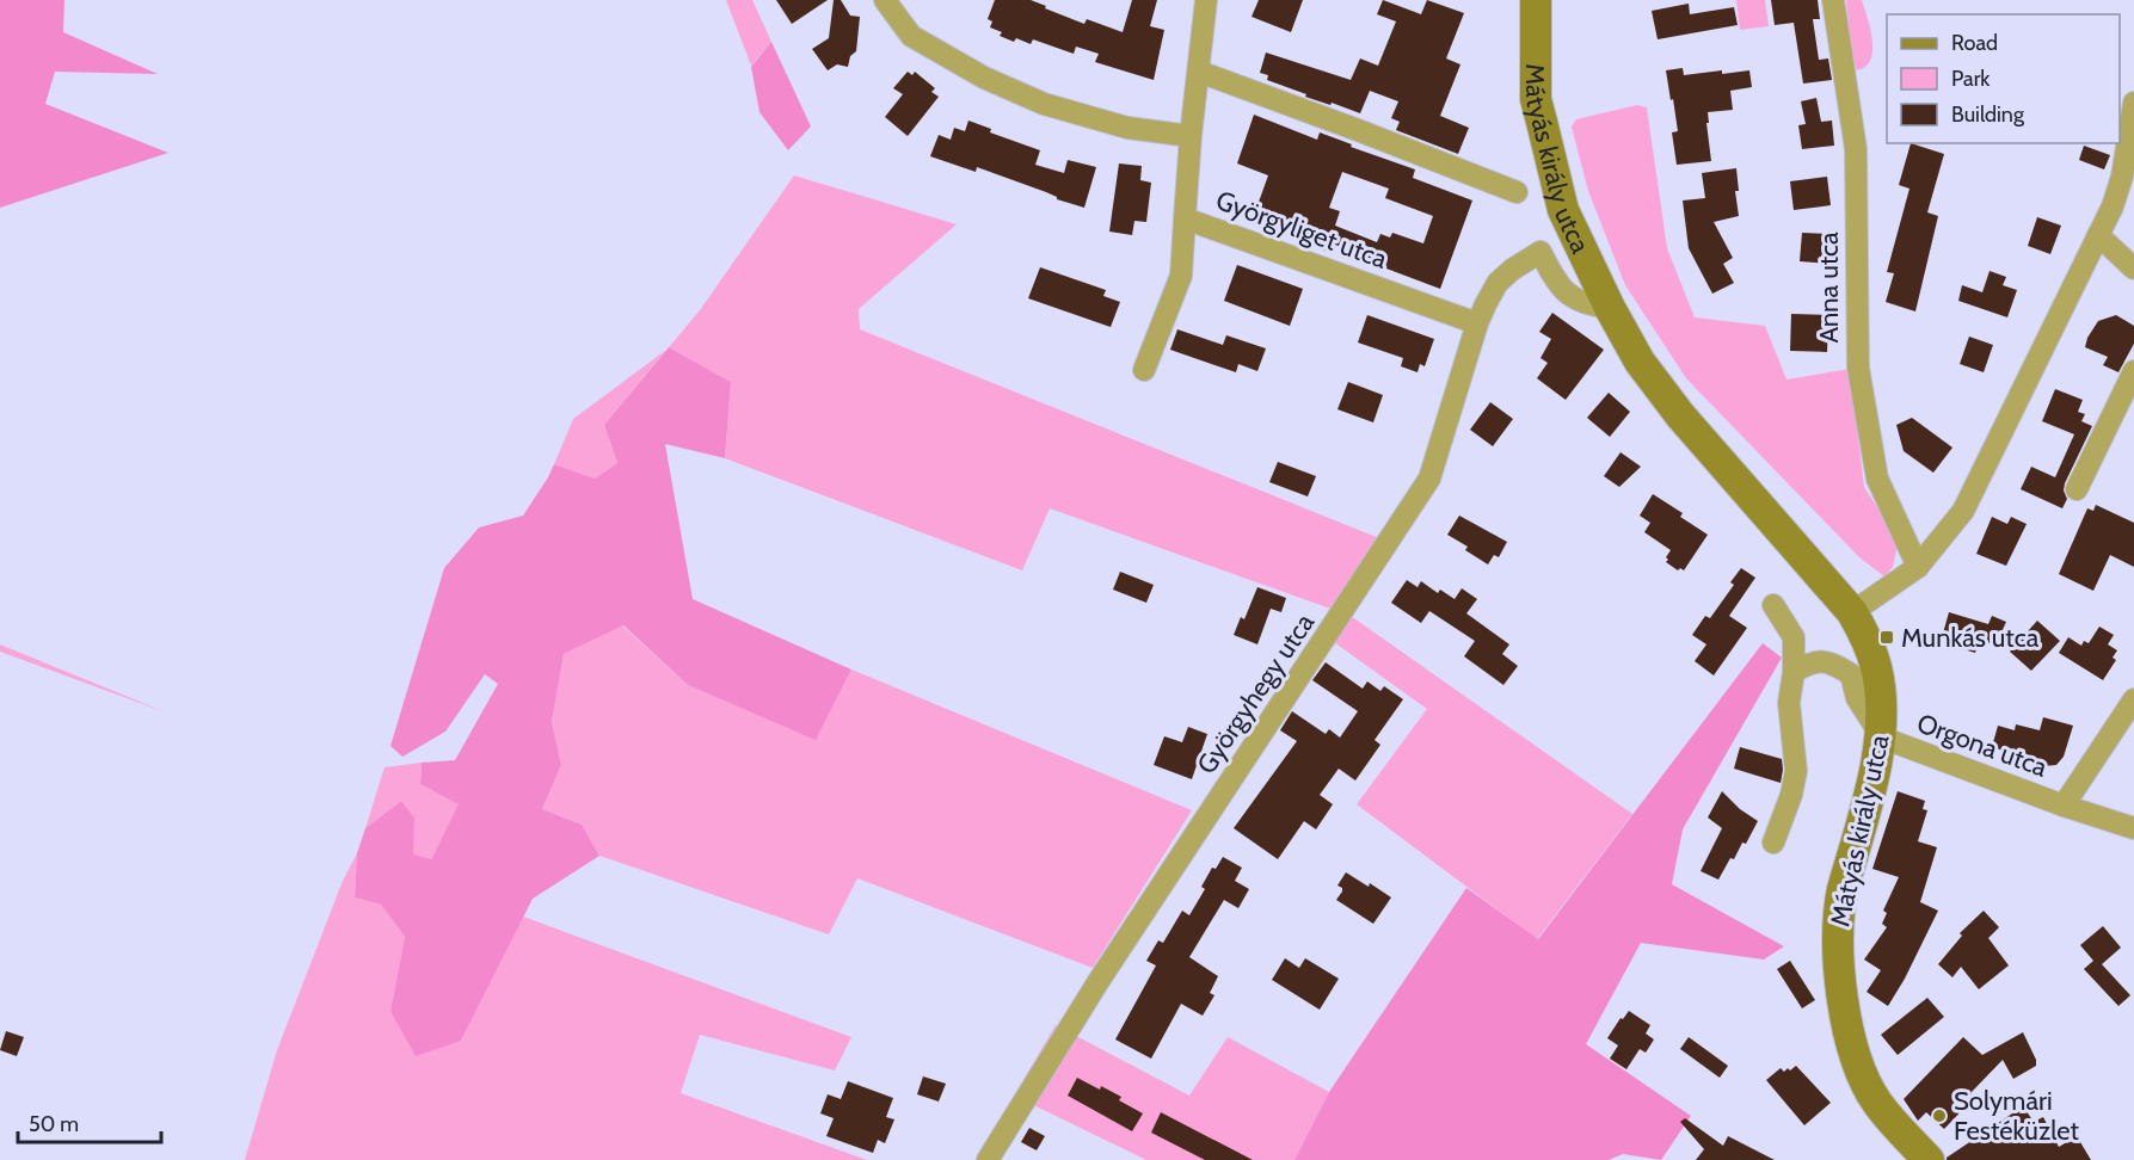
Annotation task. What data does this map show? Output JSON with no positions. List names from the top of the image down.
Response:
{
  "streets": {
    "main road": ["Mátyás király utca"],
    "street": [
      "Györgyliget utca",
      "Anna utca",
      "Györgyhegy utca",
      "Orgona utca"
    ]
  },
  "crossings": [
    ["Mátyás király utca", "Györgyhegy utca"],
    ["Mátyás király utca", "Orgona utca"],
    ["Györgyliget utca", "Györgyhegy utca"]
  ],
  "places": {
    "transit": ["Munkás utca"],
    "other": ["Solymári Festéküzlet"]
  },
  "legend": ["Road", "Park", "Building"],
  "scale_bar": "50 m"
}
